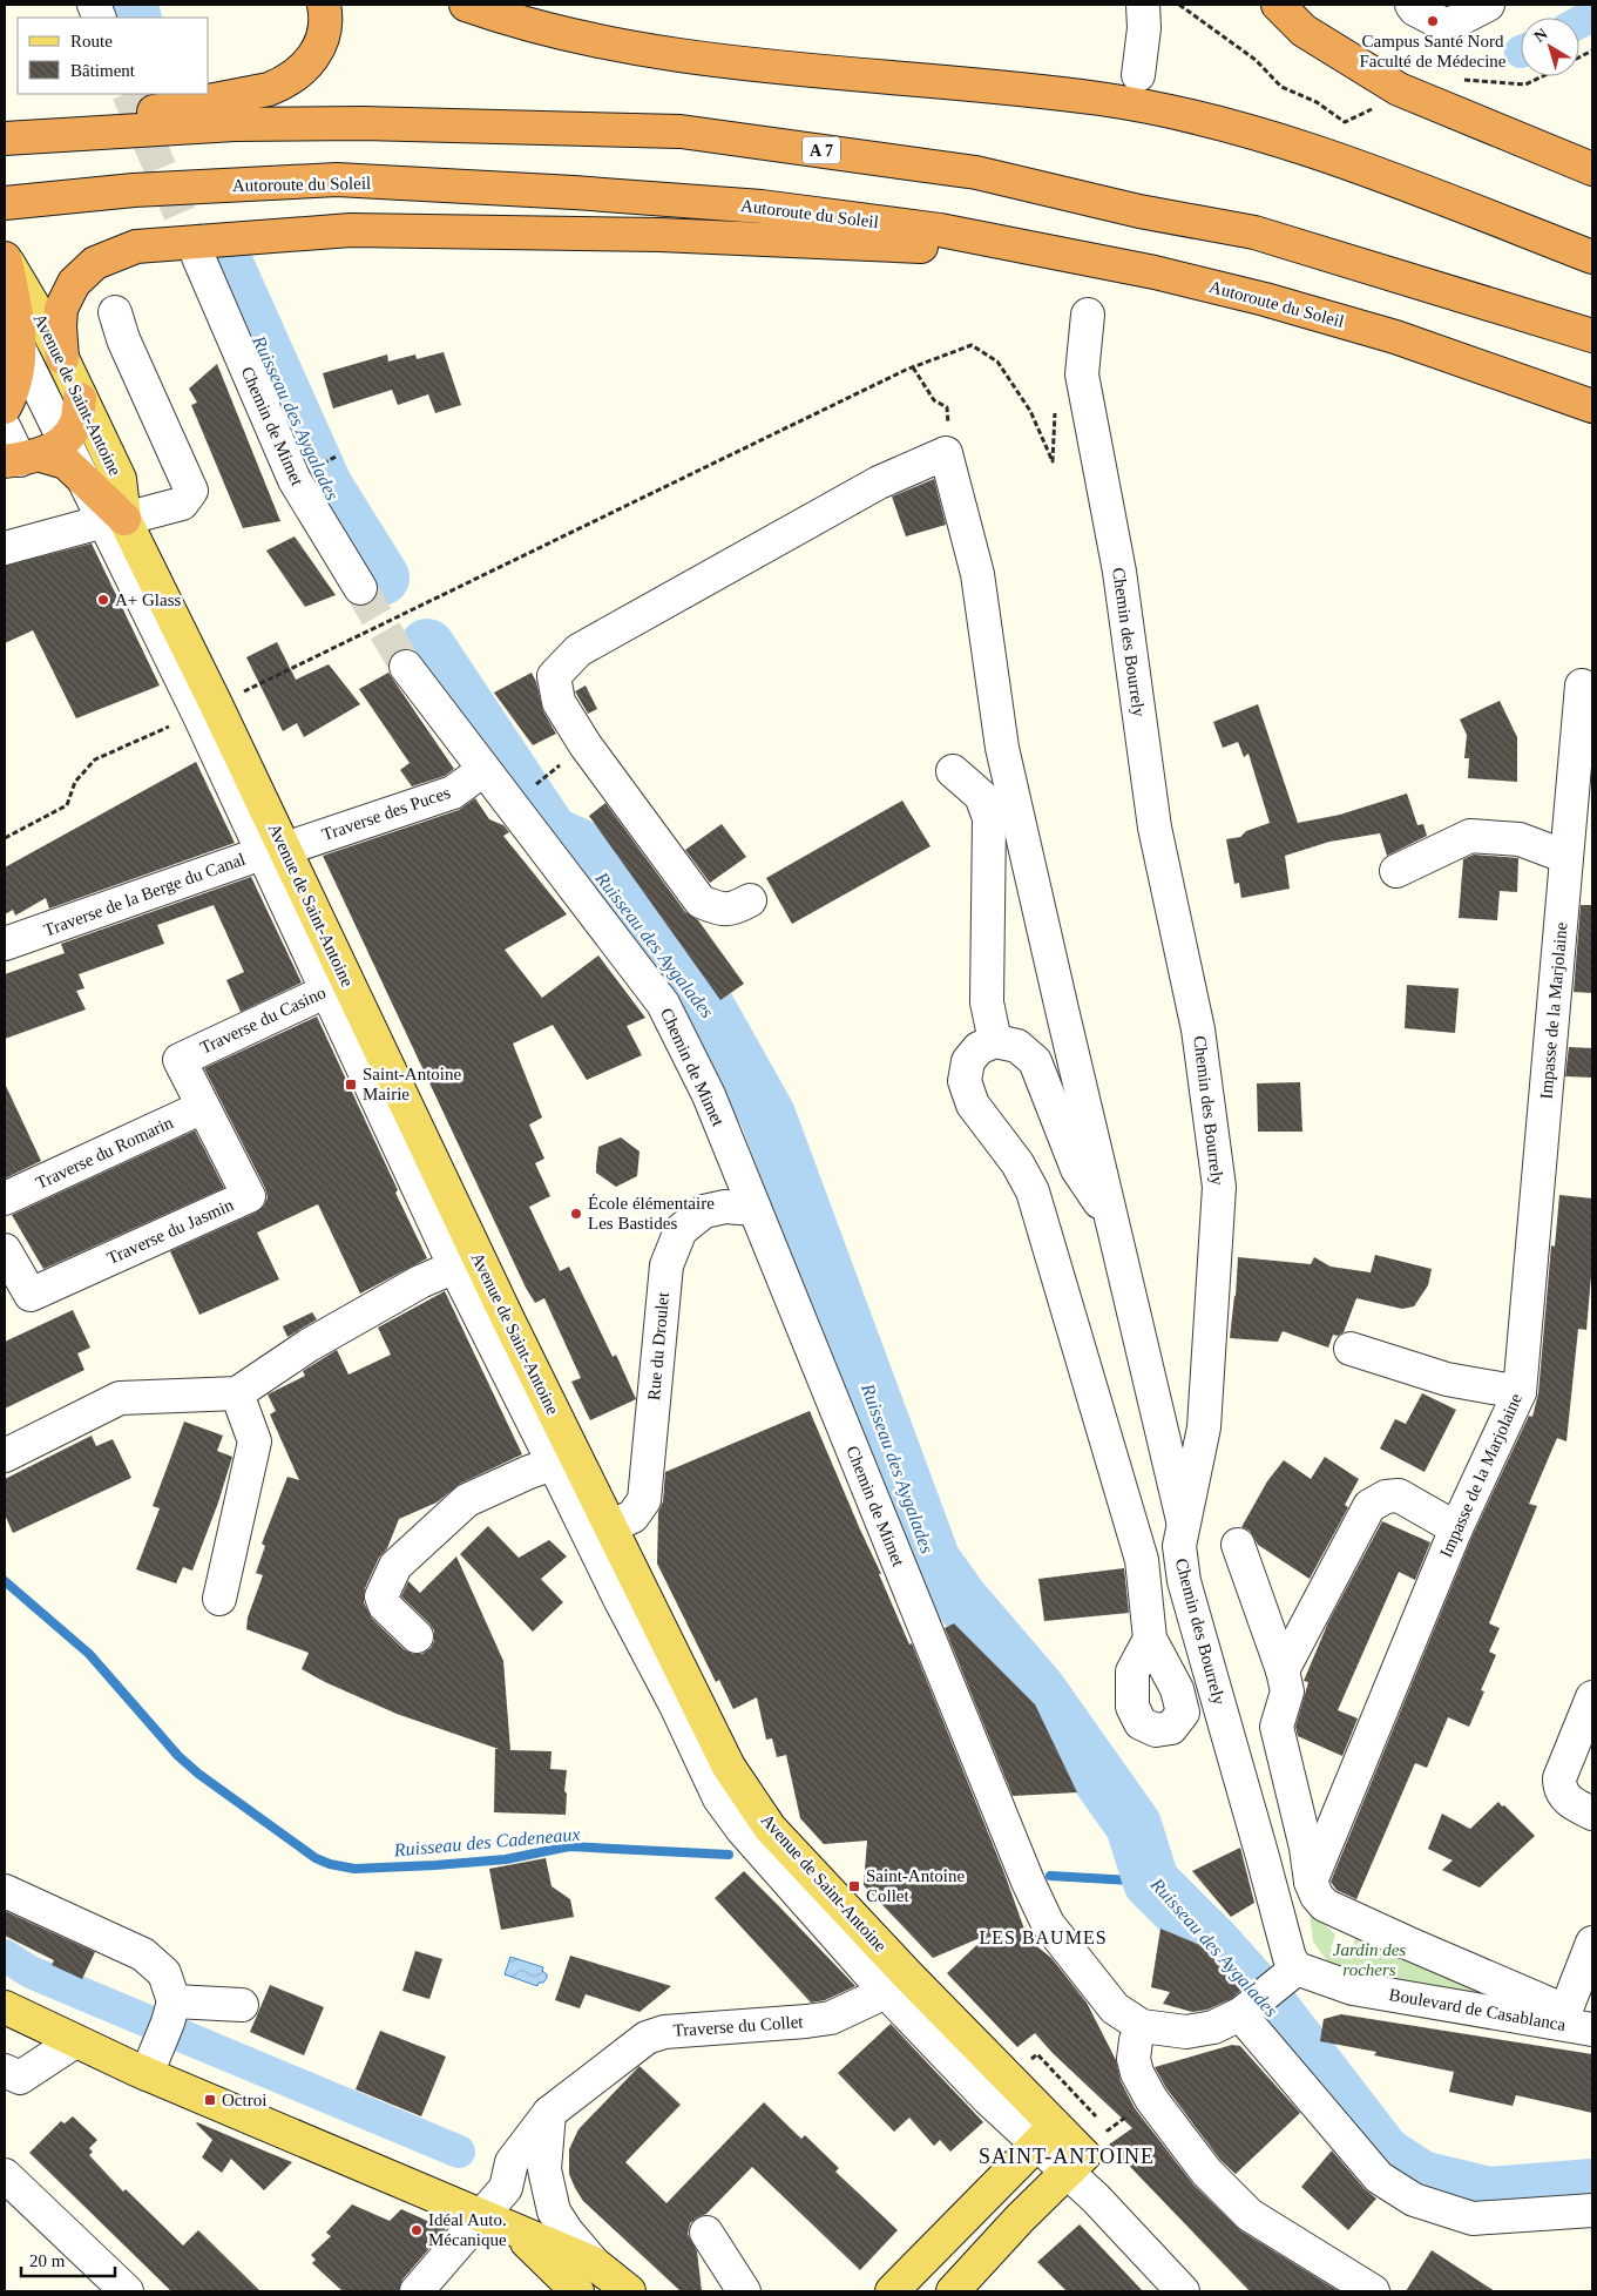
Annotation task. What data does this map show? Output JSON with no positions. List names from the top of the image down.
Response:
{
  "streets": {
    "highway": ["A 7", "Autoroute du Soleil"],
    "main road": ["Avenue de Saint-Antoine"],
    "street": [
      "Chemin de Mimet",
      "Chemin des Bourrely",
      "Traverse des Puces",
      "Traverse de la Berge du Canal",
      "Impasse de la Marjolaine",
      "Traverse du Casino",
      "Traverse du Romarin",
      "Traverse du Jasmin",
      "Rue du Droulet",
      "Boulevard de Casablanca",
      "Traverse du Collet"
    ]
  },
  "crossings": [
    ["Avenue de Saint-Antoine", "Traverse des Puces"],
    ["Avenue de Saint-Antoine", "Traverse de la Berge du Canal"],
    ["Avenue de Saint-Antoine", "Traverse du Casino"],
    ["Avenue de Saint-Antoine", "Rue du Droulet"],
    ["Avenue de Saint-Antoine", "Traverse du Collet"],
    ["Chemin de Mimet", "Traverse des Puces"],
    ["Chemin de Mimet", "Rue du Droulet"],
    ["Chemin des Bourrely", "Boulevard de Casablanca"],
    ["Traverse des Puces", "Traverse de la Berge du Canal"],
    ["Traverse du Casino", "Traverse du Jasmin"],
    ["Traverse du Romarin", "Traverse du Jasmin"]
  ],
  "districts": ["LES BAUMES", "SAINT-ANTOINE"],
  "water": ["Ruisseau des Aygalades", "Ruisseau des Cadeneaux"],
  "parks": ["Jardin des rochers"],
  "places": {
    "other": [
      "Campus Santé Nord Faculté de Médecine",
      "A+ Glass",
      "École élémentaire Les Bastides",
      "Idéal Auto. Mécanique"
    ],
    "transit": ["Saint-Antoine Mairie", "Saint-Antoine Collet", "Octroi"]
  },
  "legend": ["Route", "Bâtiment"],
  "scale_bar": "20 m",
  "north": "top left"
}
